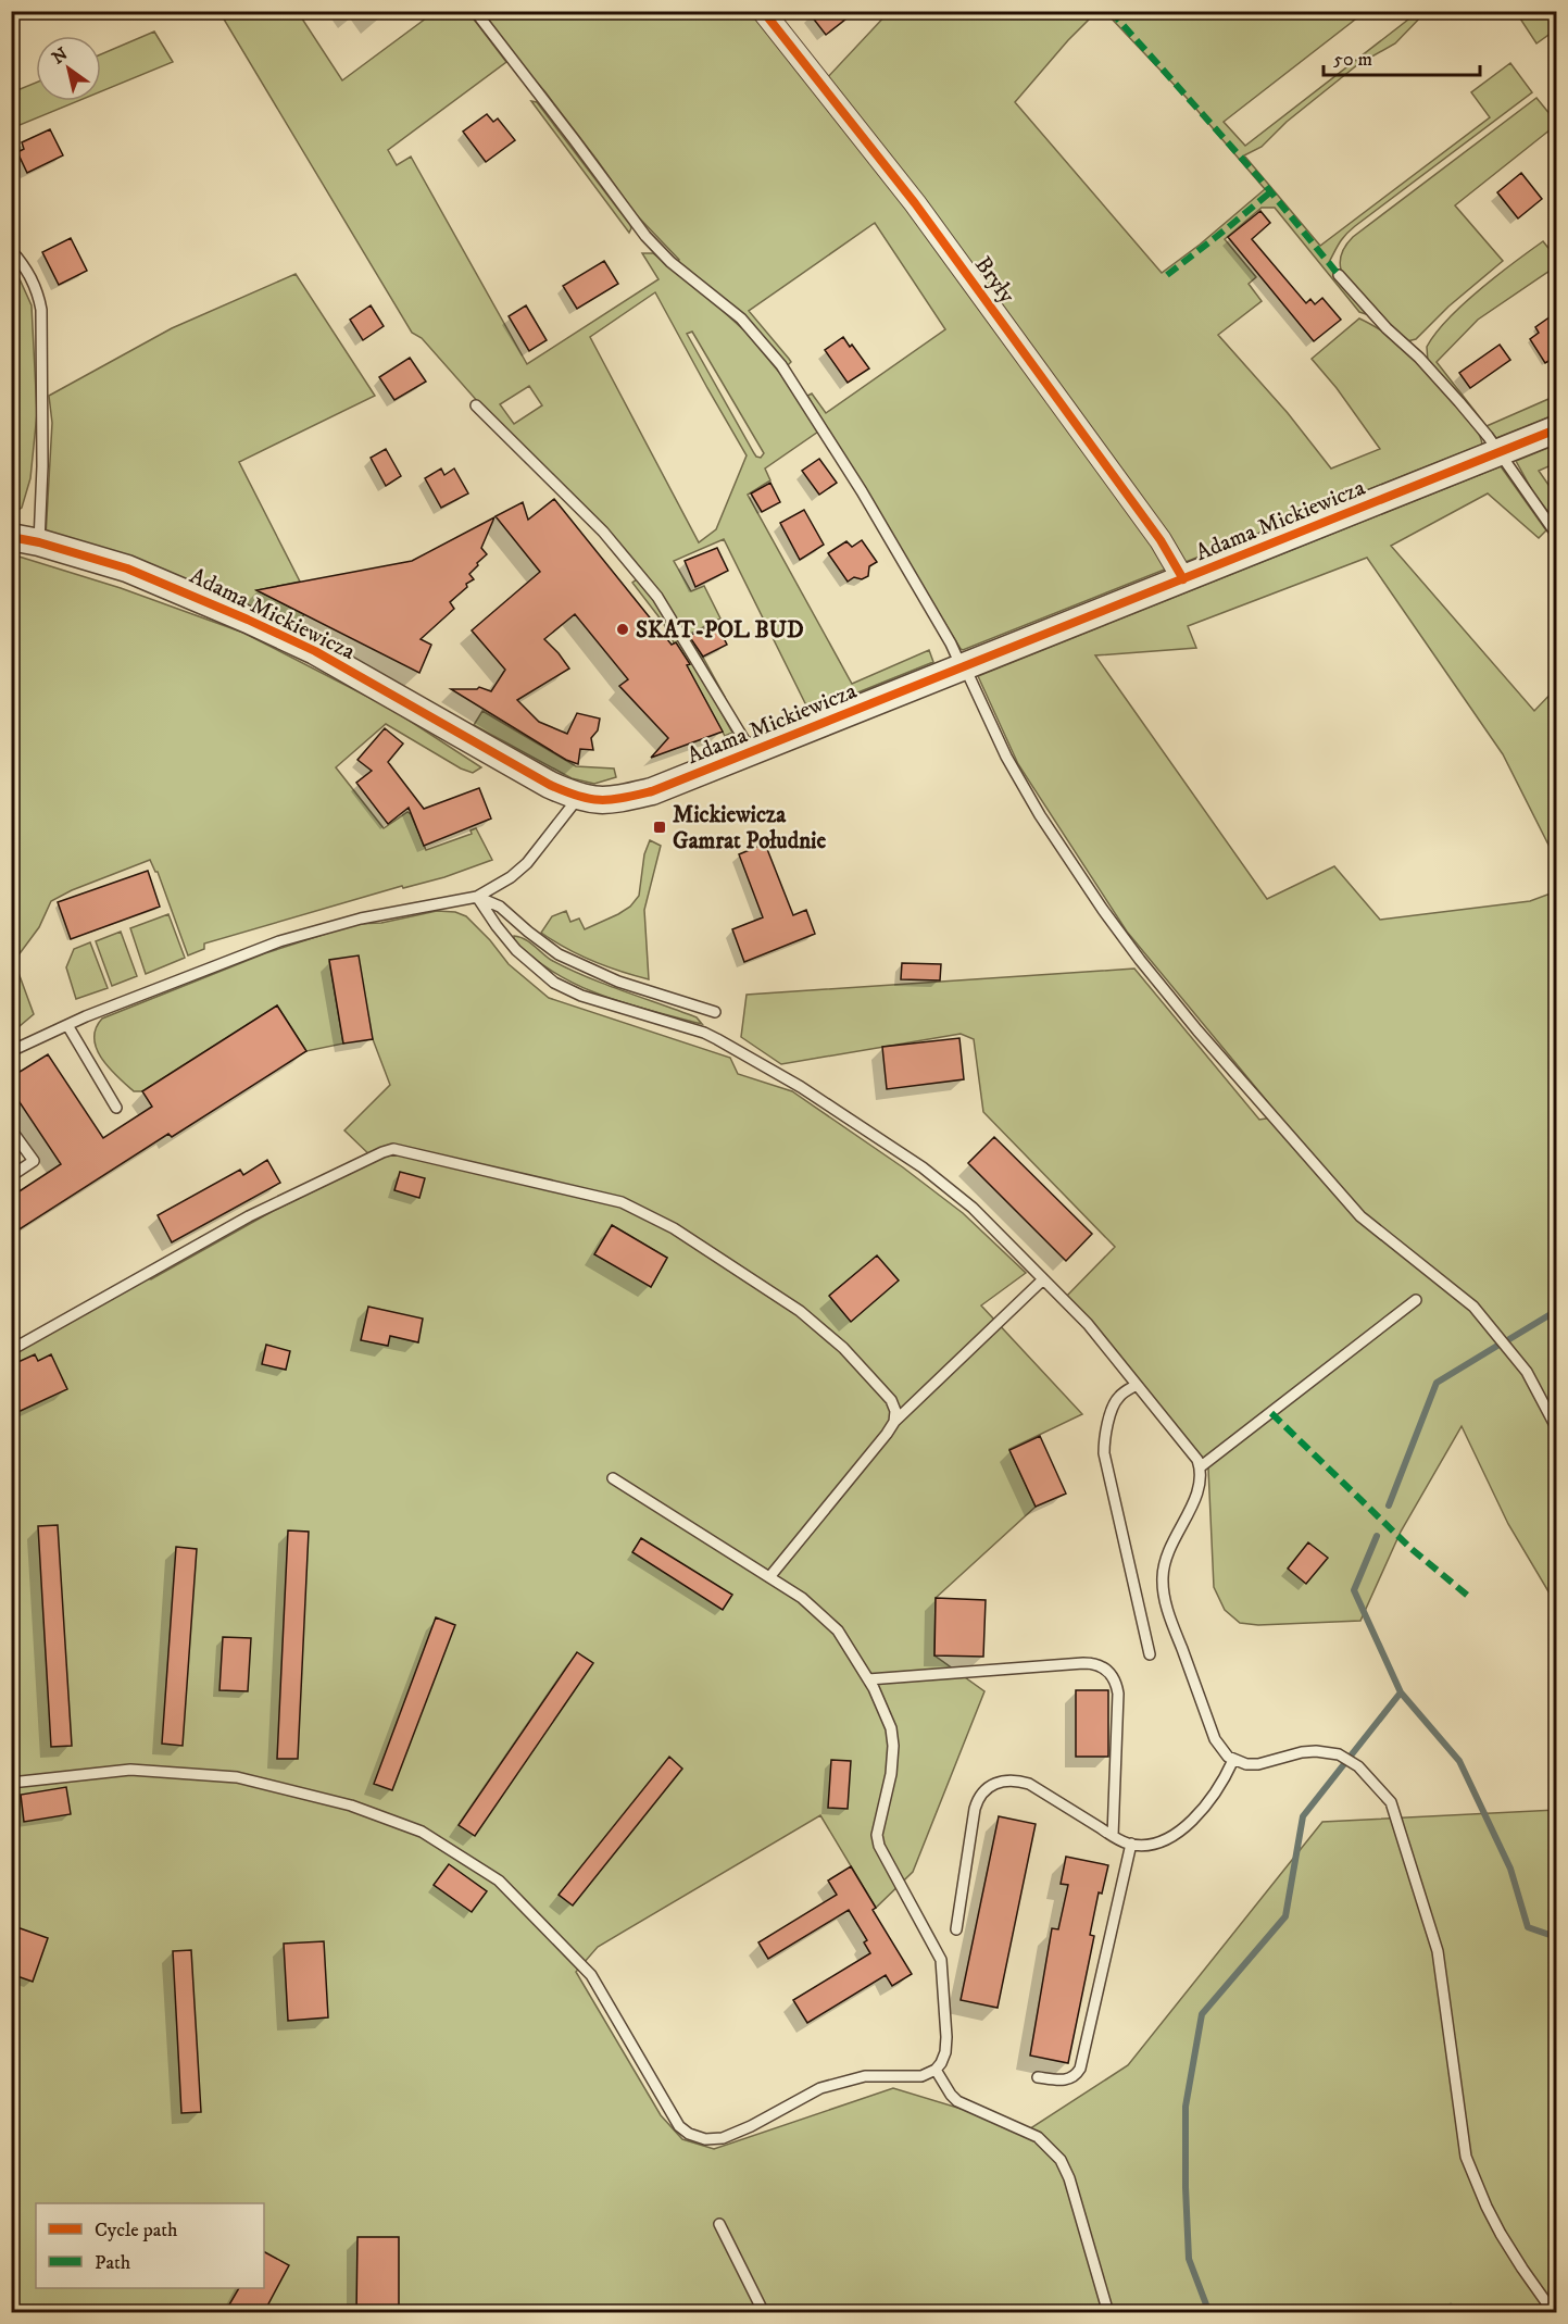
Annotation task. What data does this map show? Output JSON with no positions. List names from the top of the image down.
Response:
{
  "streets": {
    "street": ["Bryły", "Adama Mickiewicza"]
  },
  "crossings": [
    ["Bryły", "Adama Mickiewicza"]
  ],
  "places": {
    "other": ["SKAT-POL BUD"],
    "transit": ["Mickiewicza Gamrat Południe"]
  },
  "legend": ["Cycle path", "Path"],
  "scale_bar": "50 m",
  "north": "top left"
}
